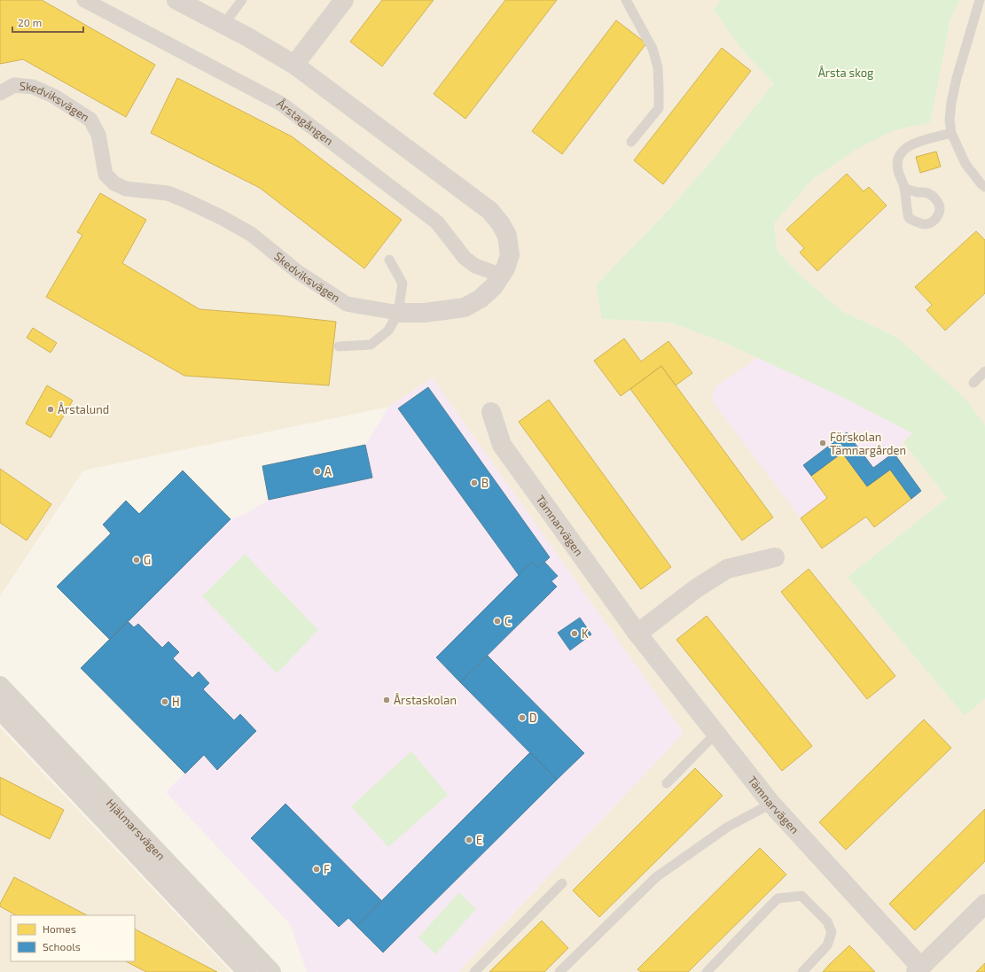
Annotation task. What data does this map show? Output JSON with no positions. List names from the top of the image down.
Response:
{
  "streets": {
    "street": [
      "Skedviksvägen",
      "Årstagången",
      "Tämnarvägen",
      "Hjälmarsvägen"
    ]
  },
  "crossings": [
    ["Skedviksvägen", "Årstagången"]
  ],
  "parks": ["Årsta skog"],
  "places": [
    "Årstalund",
    "Förskolan Tämnargården",
    "A",
    "B",
    "G",
    "C",
    "K",
    "Årstaskolan",
    "H",
    "D",
    "E",
    "F"
  ],
  "legend": ["Homes", "Schools"],
  "scale_bar": "20 m"
}
